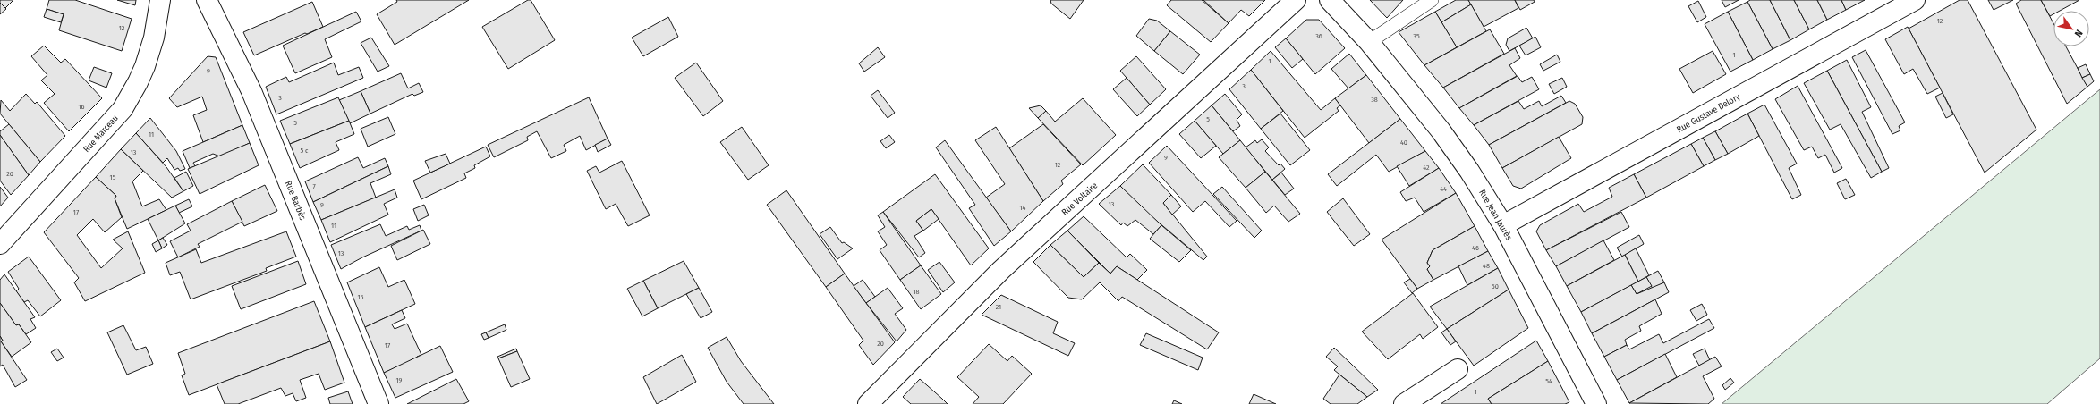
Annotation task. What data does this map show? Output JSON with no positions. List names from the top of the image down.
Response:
{
  "streets": {
    "street": [
      "Rue Gustave Delory",
      "Rue Marceau",
      "Rue Voltaire",
      "Rue Barbès",
      "Rue Jean Jaurès"
    ]
  },
  "crossings": [
    ["Rue Gustave Delory", "Rue Jean Jaurès"]
  ],
  "house_numbers": [
    "12",
    "12",
    "36",
    "35",
    "1",
    "1",
    "9",
    "3",
    "3",
    "38",
    "16",
    "5",
    "5",
    "11",
    "40",
    "5 c",
    "13",
    "9",
    "12",
    "42",
    "20",
    "15",
    "7",
    "44",
    "13",
    "9",
    "14",
    "17",
    "11",
    "46",
    "13",
    "48",
    "50",
    "18",
    "15",
    "21",
    "20",
    "17",
    "19",
    "54",
    "1"
  ],
  "north": "bottom right"
}
